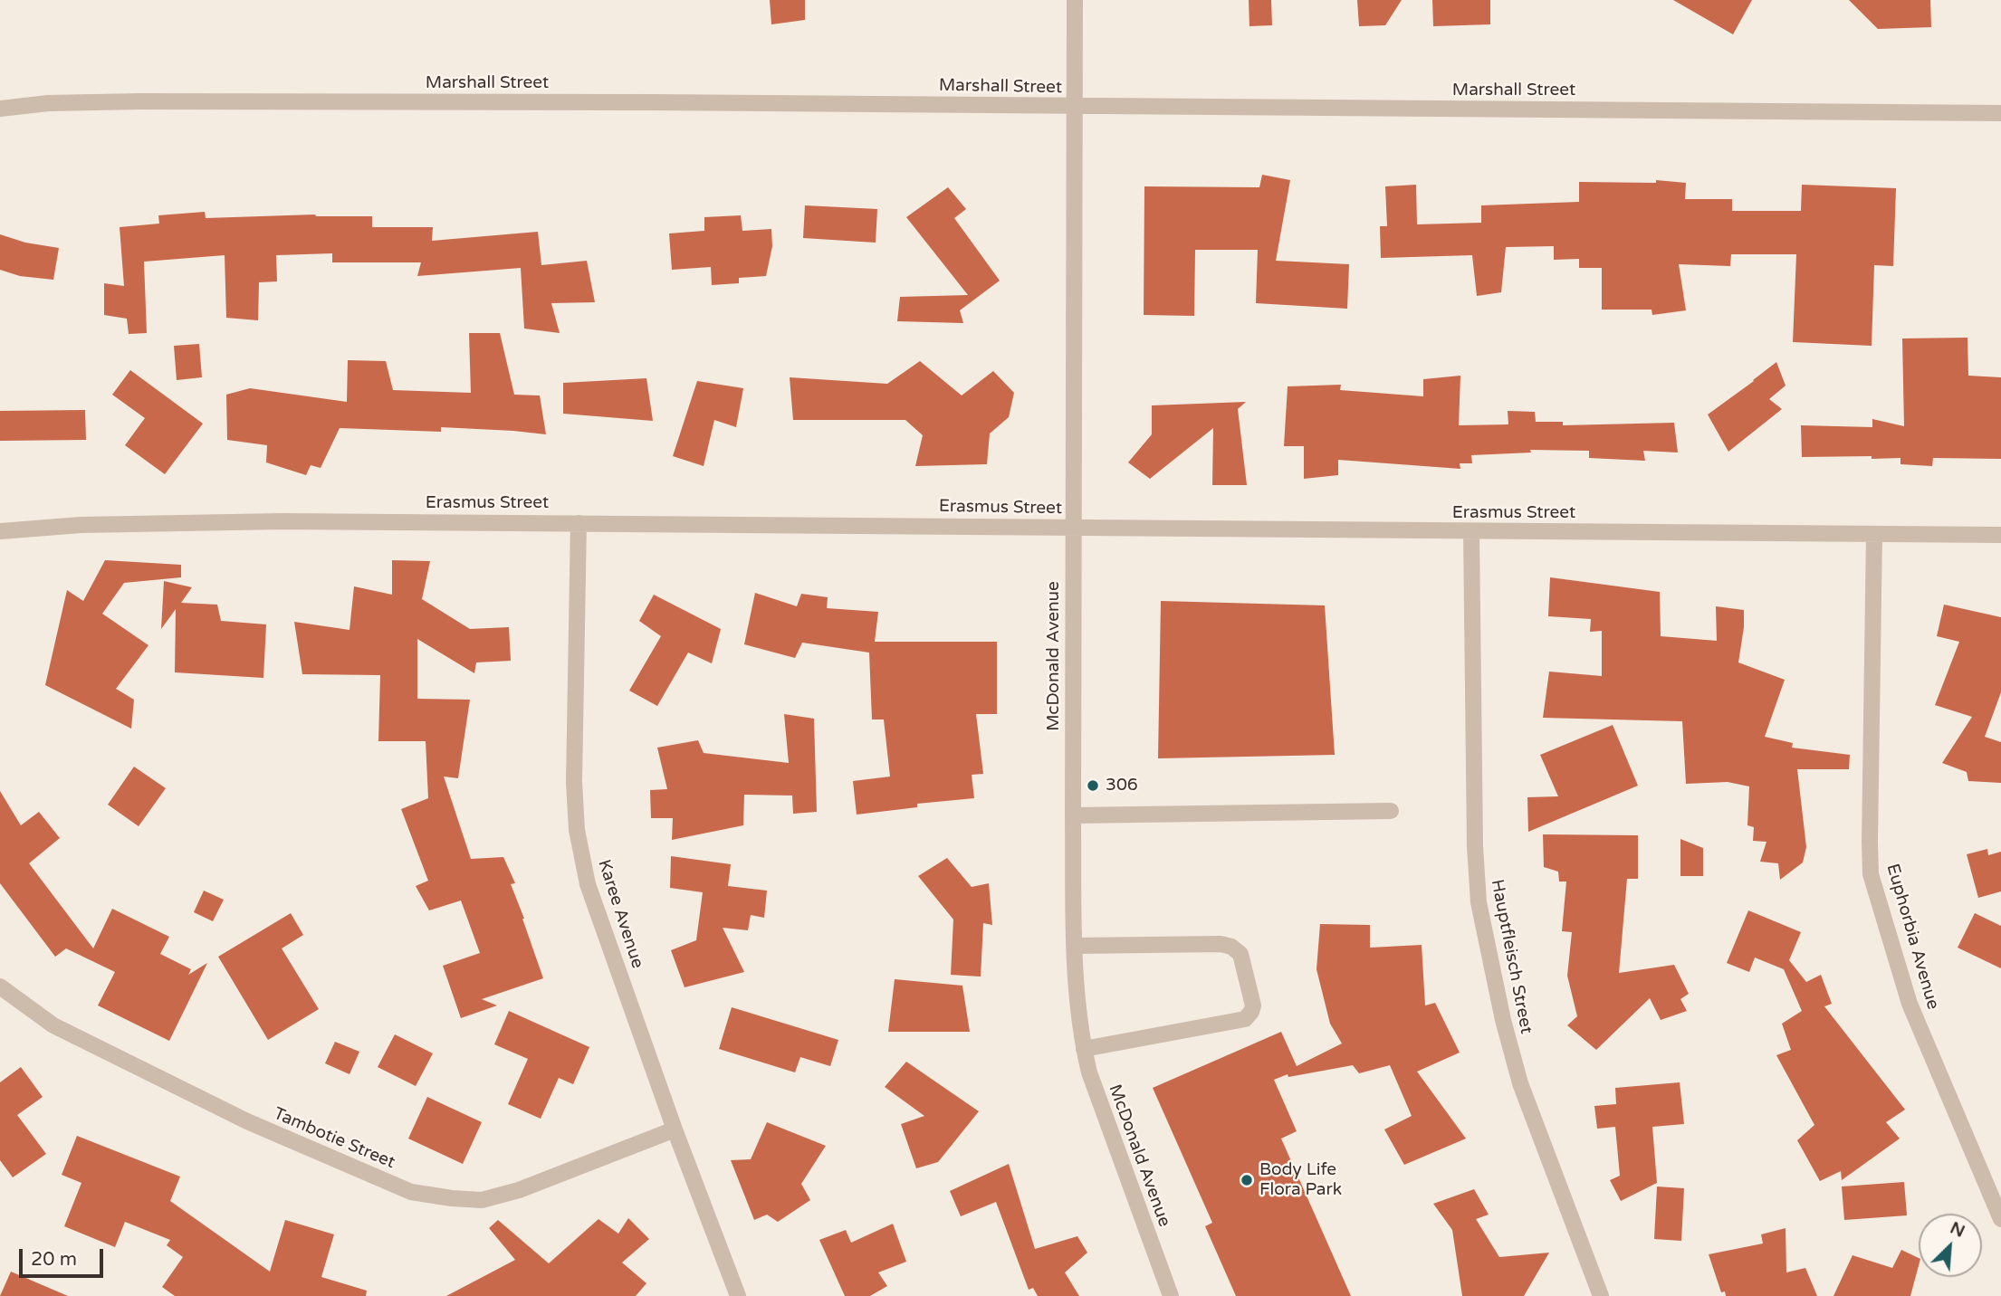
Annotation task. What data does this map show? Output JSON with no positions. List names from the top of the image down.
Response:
{
  "streets": {
    "street": [
      "Marshall Street",
      "Erasmus Street",
      "McDonald Avenue",
      "Karee Avenue",
      "Euphorbia Avenue",
      "Hauptfleisch Street",
      "Tambotie Street"
    ]
  },
  "crossings": [
    ["Marshall Street", "McDonald Avenue"],
    ["Erasmus Street", "McDonald Avenue"],
    ["Erasmus Street", "Karee Avenue"],
    ["Erasmus Street", "Euphorbia Avenue"],
    ["Erasmus Street", "Hauptfleisch Street"],
    ["Karee Avenue", "Tambotie Street"]
  ],
  "places": ["306", "Body Life Flora Park"],
  "scale_bar": "20 m",
  "north": "top right"
}
